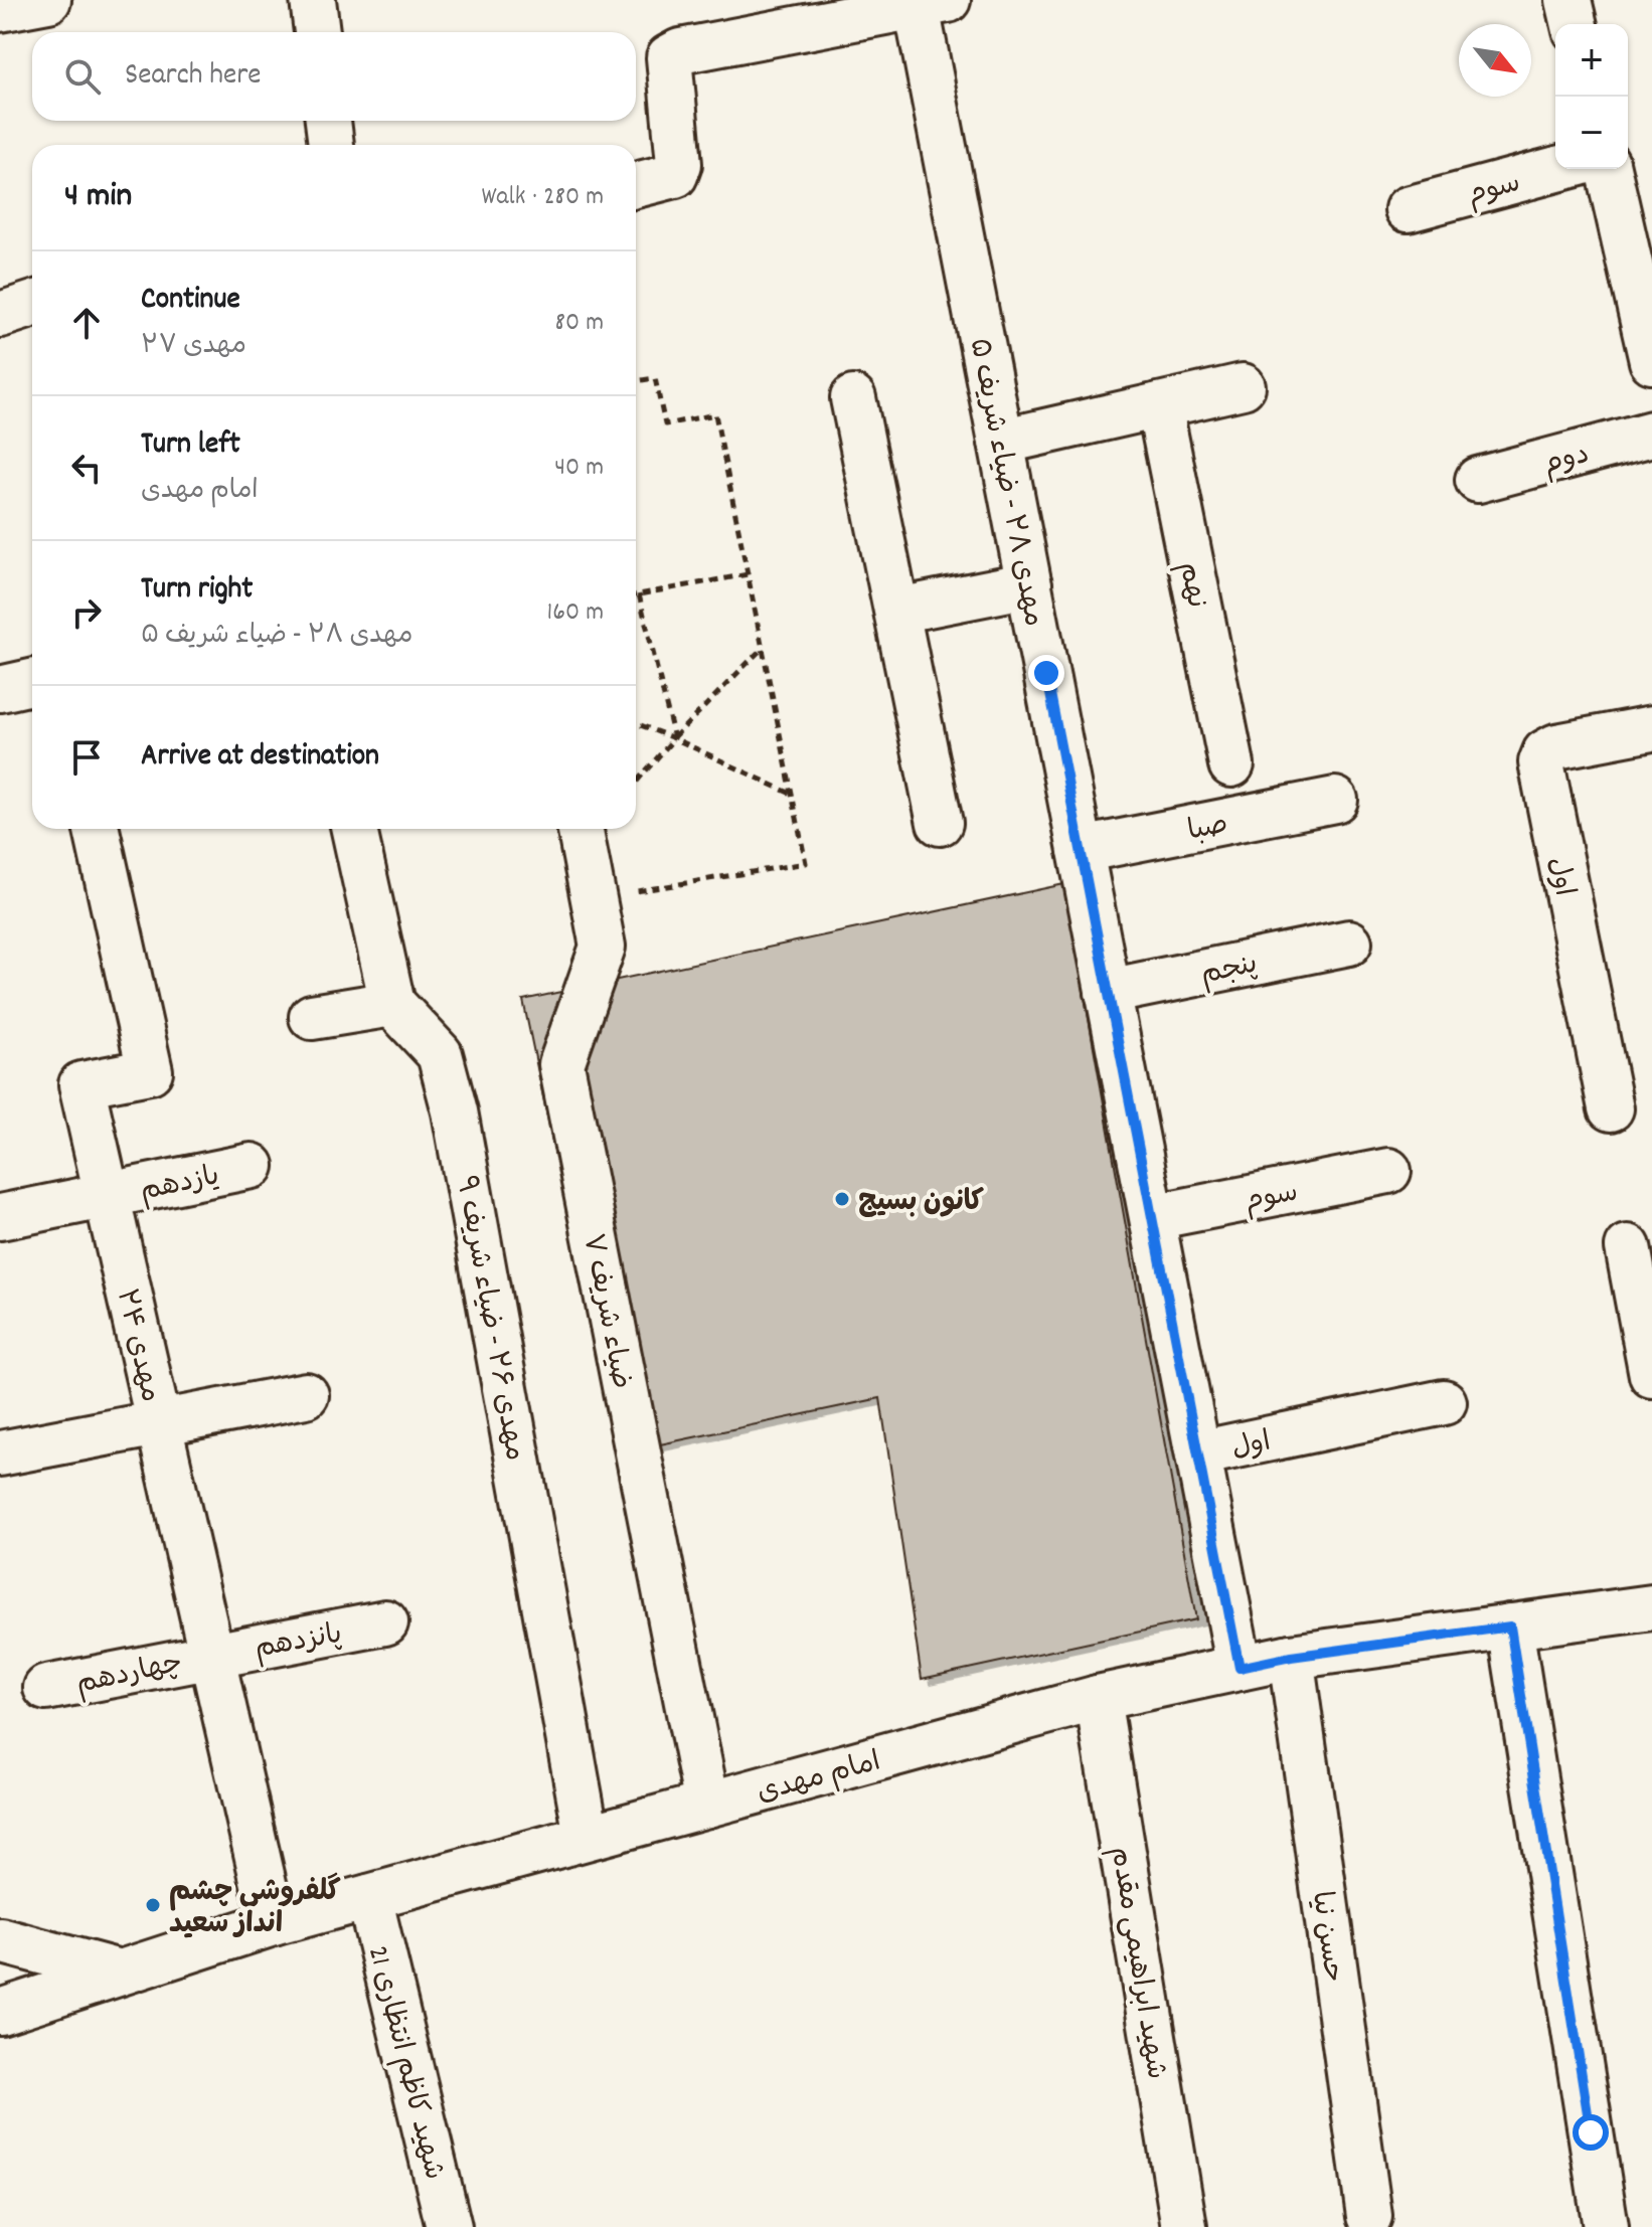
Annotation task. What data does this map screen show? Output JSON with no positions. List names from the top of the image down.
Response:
{
  "streets": {
    "street": [
      "سوم",
      "دوم",
      "مهدی ۲۸ - ضیاء شریف ۵",
      "نهم",
      "صبا",
      "اول",
      "پنجم",
      "یازدهم",
      "ضیاء شریف ۷",
      "مهدی ۲۶ - ضیاء شریف ۹",
      "مهدی ۲۴",
      "پانزدهم",
      "چهاردهم",
      "امام مهدی",
      "حسن نیا",
      "شهید ابراهیمی مقدم",
      "شهید کاظم انتظاری 21"
    ]
  },
  "crossings": [
    ["سوم", "مهدی ۲۸ - ضیاء شریف ۵"],
    ["مهدی ۲۸ - ضیاء شریف ۵", "صبا"],
    ["مهدی ۲۸ - ضیاء شریف ۵", "اول"],
    ["مهدی ۲۸ - ضیاء شریف ۵", "پنجم"],
    ["مهدی ۲۸ - ضیاء شریف ۵", "امام مهدی"],
    ["یازدهم", "مهدی ۲۴"],
    ["ضیاء شریف ۷", "امام مهدی"],
    ["مهدی ۲۶ - ضیاء شریف ۹", "امام مهدی"],
    ["مهدی ۲۴", "پانزدهم"],
    ["مهدی ۲۴", "چهاردهم"],
    ["مهدی ۲۴", "امام مهدی"],
    ["پانزدهم", "چهاردهم"],
    ["امام مهدی", "حسن نیا"],
    ["امام مهدی", "شهید ابراهیمی مقدم"],
    ["امام مهدی", "شهید کاظم انتظاری 21"]
  ],
  "places": ["کانون بسیج", "گلفروشی چشم انداز سعید"],
  "north": "bottom right",
  "page": {
    "map_buttons": ["+", "−"],
    "search": "Search here",
    "heading": ["4 min", "Walk · 280 m"],
    "list": [
      ["Continue", "مهدی ۲۷", "80 m"],
      ["Turn left", "امام مهدی", "40 m"],
      ["Turn right", "مهدی ۲۸ - ضیاء شریف ۵", "160 m"],
      "Arrive at destination"
    ]
  }
}
